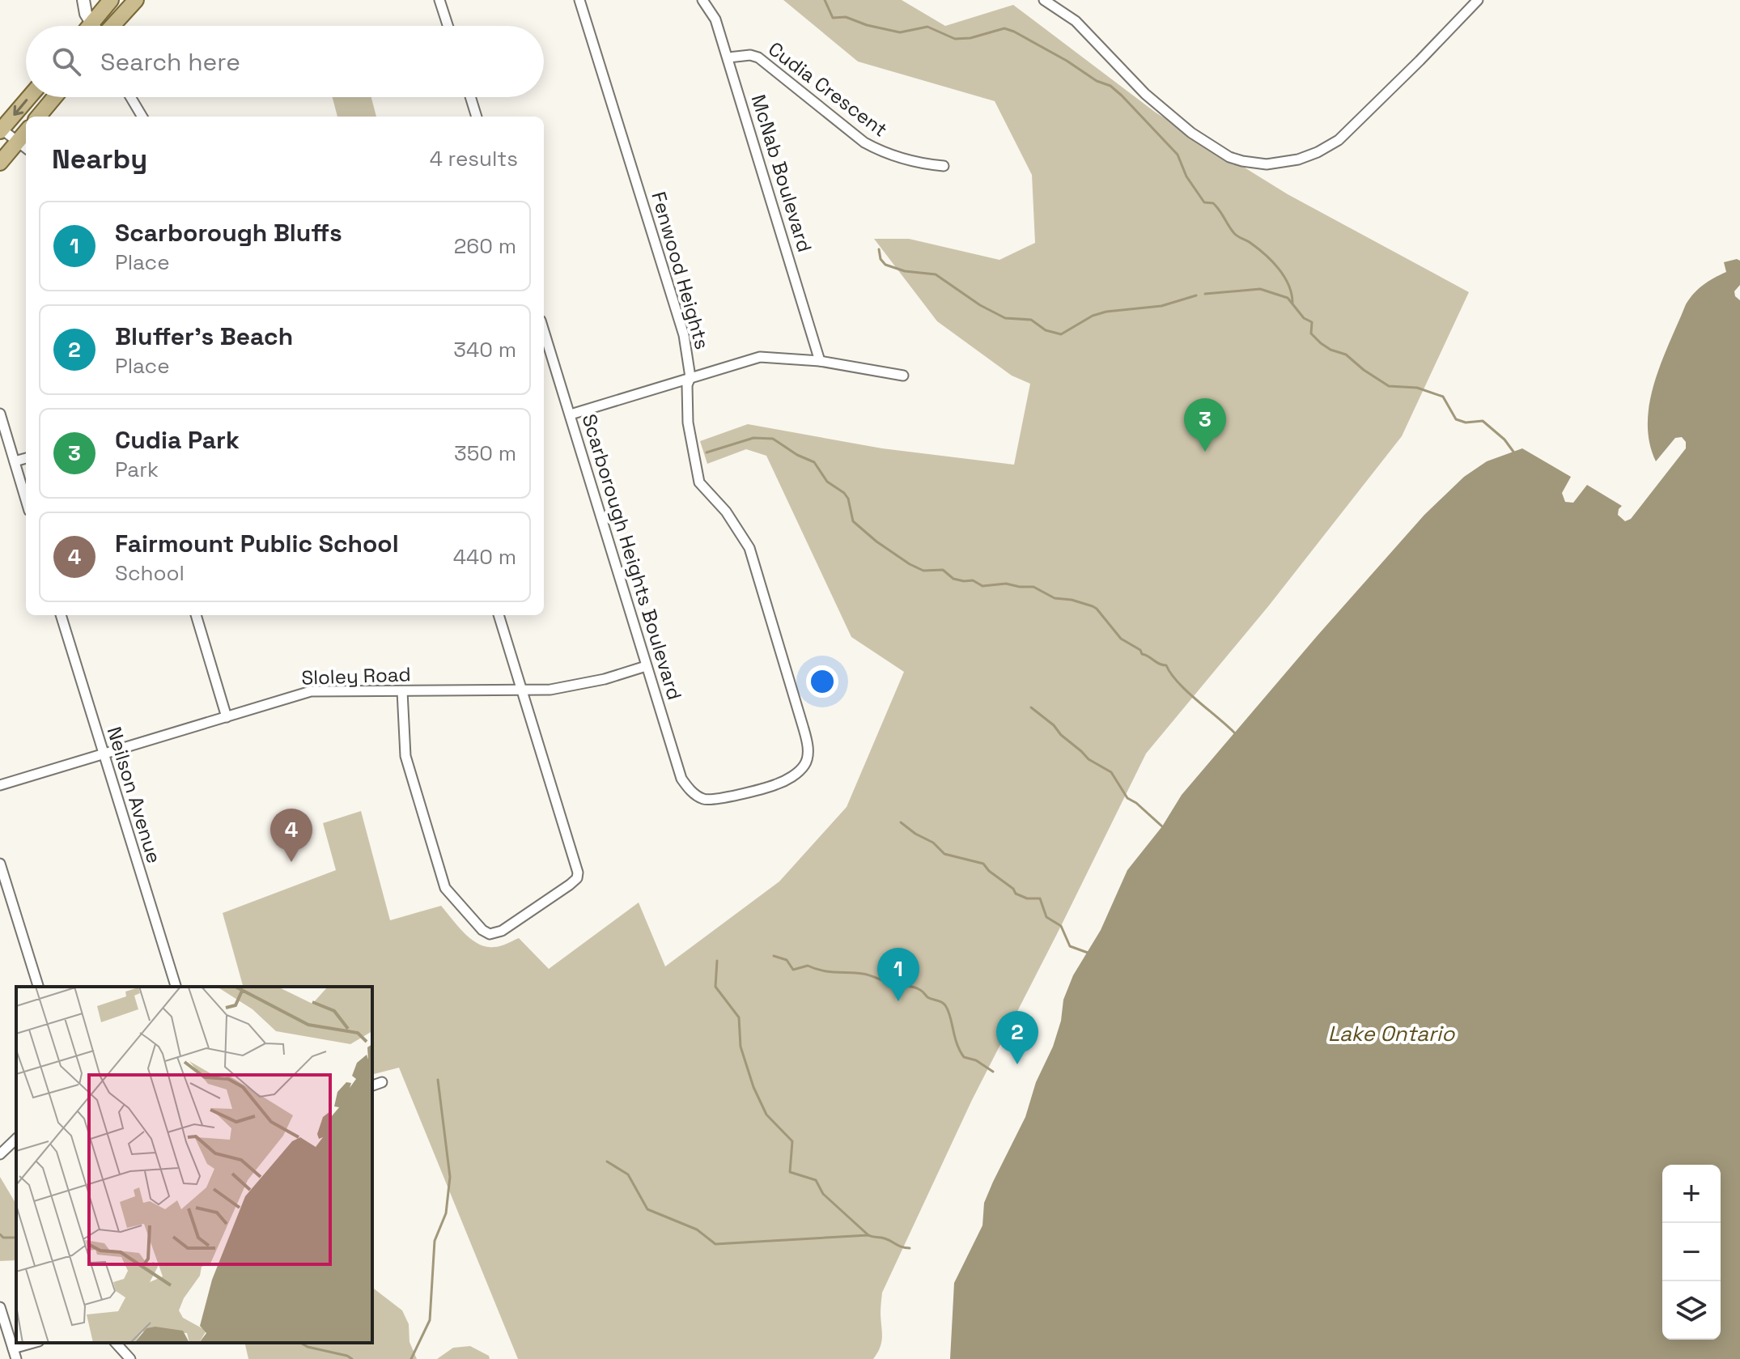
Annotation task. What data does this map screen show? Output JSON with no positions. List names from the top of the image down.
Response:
{
  "streets": {
    "street": [
      "Cudia Crescent",
      "McNab Boulevard",
      "Fenwood Heights",
      "Scarborough Heights Boulevard",
      "Sloley Road",
      "Neilson Avenue"
    ]
  },
  "crossings": [
    ["Cudia Crescent", "McNab Boulevard"],
    ["Fenwood Heights", "Scarborough Heights Boulevard"],
    ["Scarborough Heights Boulevard", "Sloley Road"],
    ["Sloley Road", "Neilson Avenue"]
  ],
  "water": ["Lake Ontario"],
  "page": {
    "search": "Search here",
    "heading": ["Nearby", "4 results"],
    "list": [
      {
        "mark": "1",
        "name": "Scarborough Bluffs",
        "note": "Place",
        "value": "260 m"
      },
      {
        "mark": "2",
        "name": "Bluffer's Beach",
        "note": "Place",
        "value": "340 m"
      },
      {
        "mark": "3",
        "name": "Cudia Park",
        "note": "Park",
        "value": "350 m"
      },
      {
        "mark": "4",
        "name": "Fairmount Public School",
        "note": "School",
        "value": "440 m"
      }
    ],
    "pins": [
      "3",
      "4",
      "1",
      "2"
    ],
    "map_buttons": ["+", "−"]
  }
}
